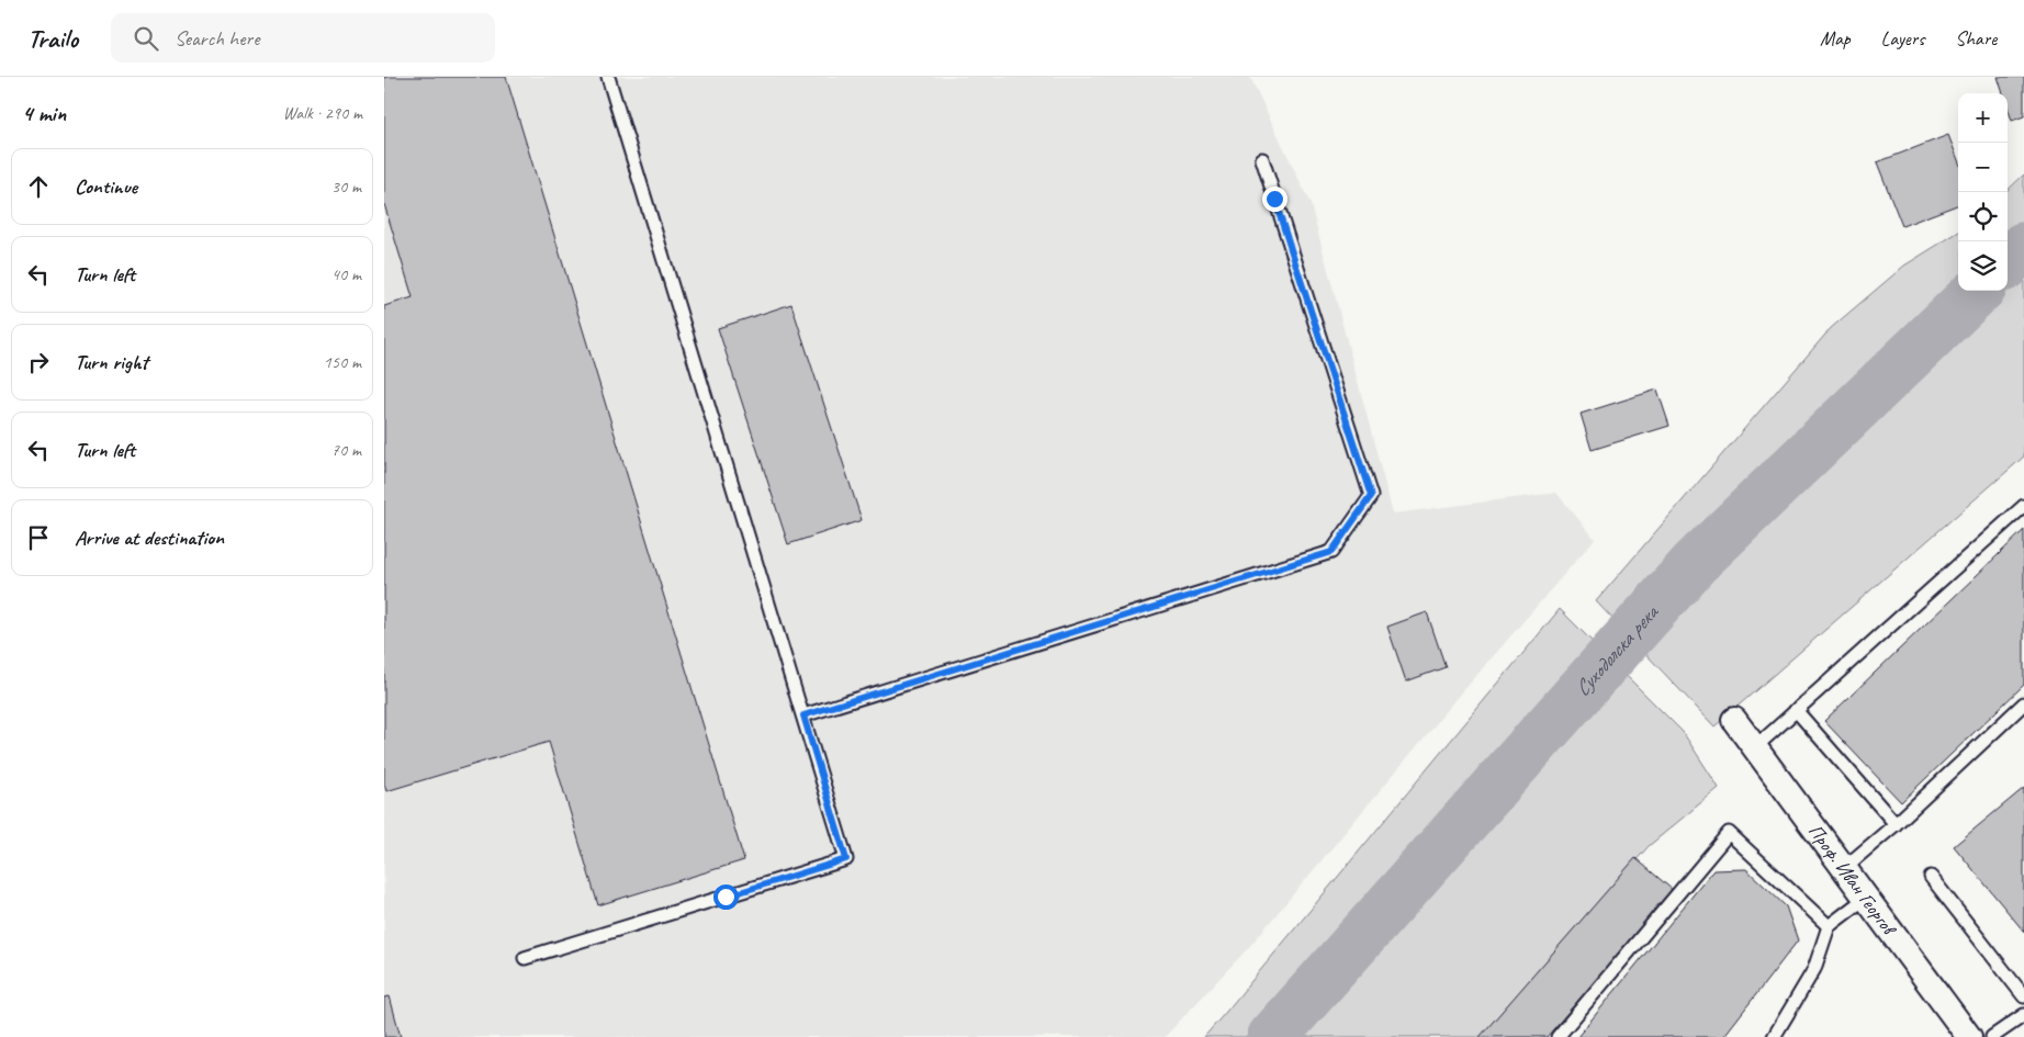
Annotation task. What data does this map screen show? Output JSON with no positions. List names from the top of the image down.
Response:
{
  "streets": {
    "street": ["Проф. Иван Георгов"]
  },
  "water": ["Суходолска река"],
  "page": {
    "header": "Trailo",
    "search": "Search here",
    "nav": ["Map", "Layers", "Share"],
    "heading": ["4 min", "Walk · 290 m"],
    "map_buttons": ["+", "−"],
    "list": [
      ["Continue", "30 m"],
      ["Turn left", "40 m"],
      ["Turn right", "150 m"],
      ["Turn left", "70 m"],
      "Arrive at destination"
    ]
  }
}
